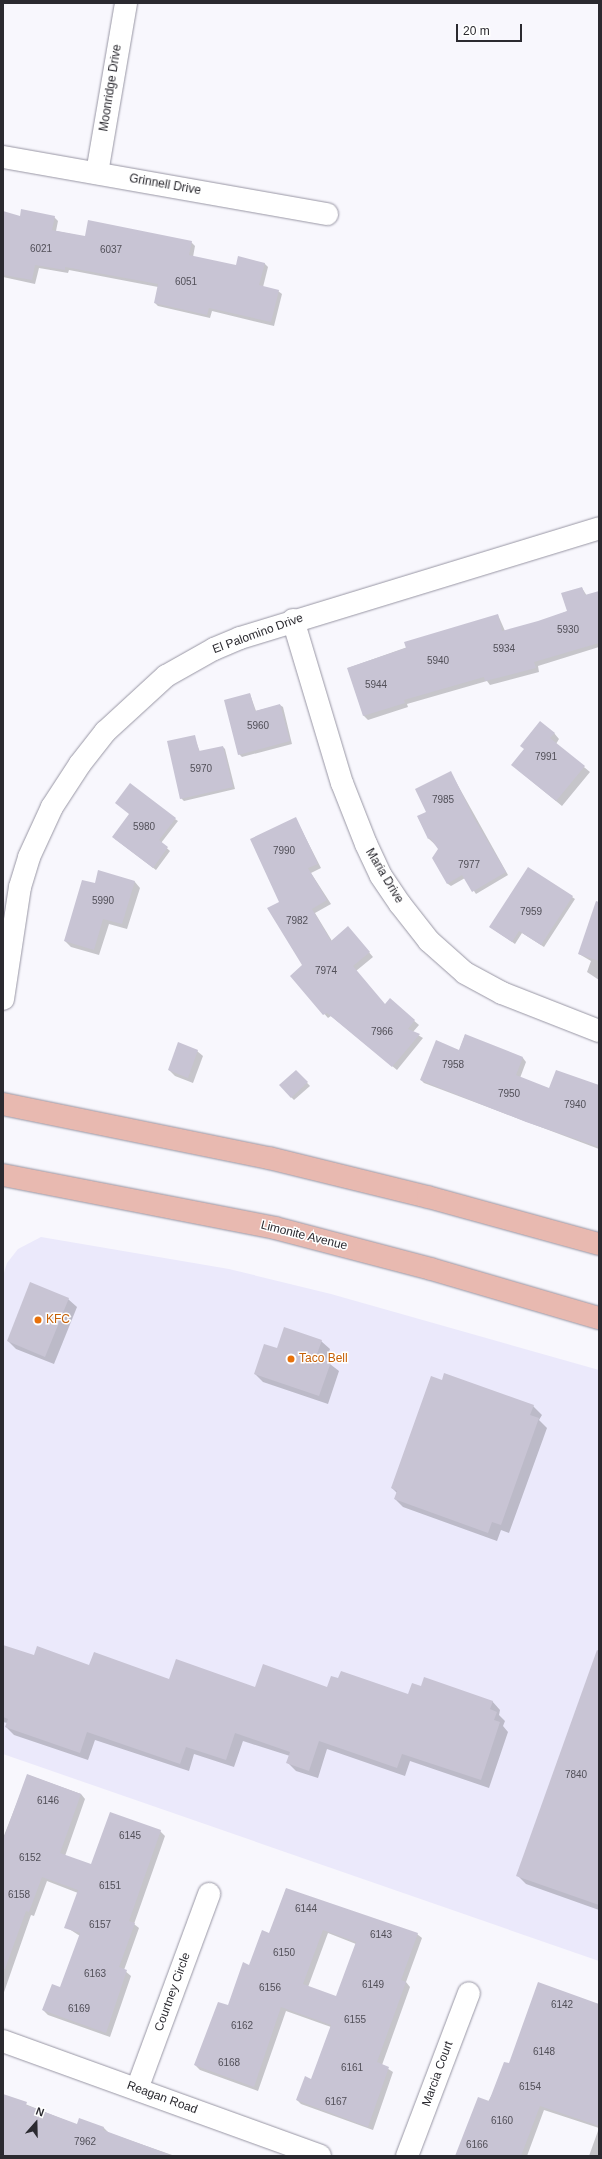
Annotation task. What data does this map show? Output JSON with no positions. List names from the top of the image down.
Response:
{
  "streets": {
    "main road": ["Limonite Avenue"],
    "street": [
      "Moonridge Drive",
      "Grinnell Drive",
      "El Palomino Drive",
      "Maria Drive",
      "Courtney Circle",
      "Marcia Court",
      "Reagan Road"
    ]
  },
  "crossings": [
    ["Moonridge Drive", "Grinnell Drive"],
    ["El Palomino Drive", "Maria Drive"],
    ["Courtney Circle", "Reagan Road"]
  ],
  "places": ["KFC", "Taco Bell"],
  "house_numbers": [
    "6021",
    "6037",
    "6051",
    "5930",
    "5934",
    "5940",
    "5944",
    "5960",
    "7991",
    "5970",
    "7985",
    "5980",
    "7990",
    "7977",
    "5990",
    "7959",
    "7982",
    "7974",
    "7966",
    "7958",
    "7950",
    "7940",
    "7840",
    "6146",
    "6145",
    "6152",
    "6151",
    "6158",
    "6144",
    "6157",
    "6143",
    "6150",
    "6163",
    "6149",
    "6156",
    "6142",
    "6169",
    "6155",
    "6162",
    "6148",
    "6168",
    "6161",
    "6154",
    "6167",
    "6160",
    "7962",
    "6166"
  ],
  "scale_bar": "20 m",
  "north": "top"
}
